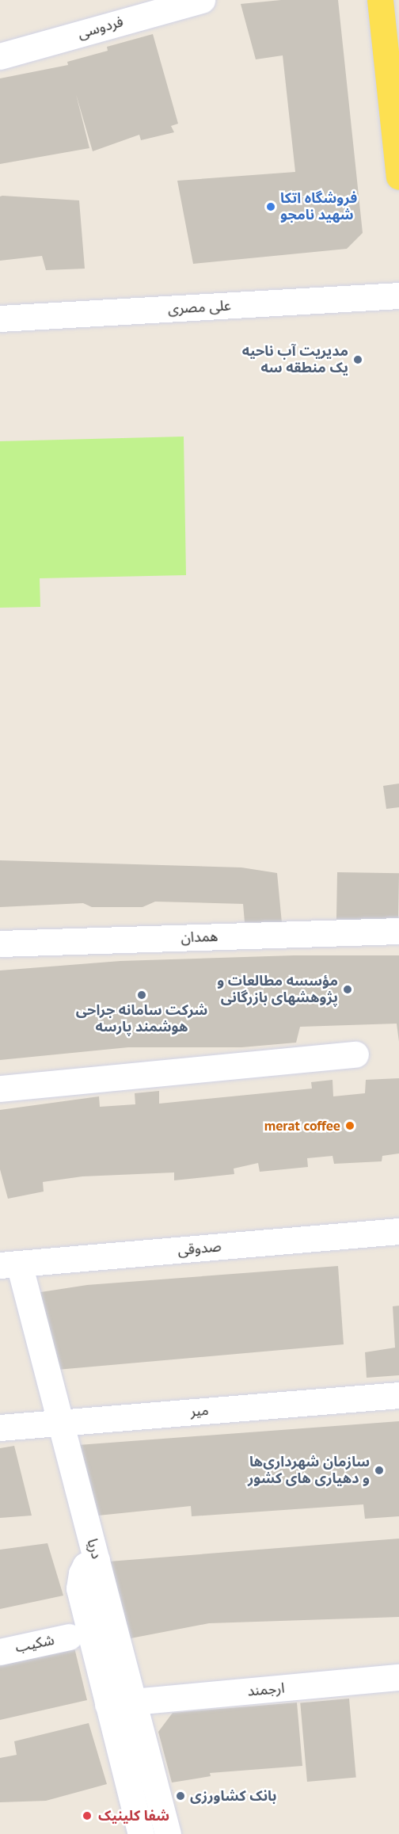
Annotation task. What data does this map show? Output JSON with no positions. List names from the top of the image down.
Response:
{
  "streets": {
    "street": [
      "فردوسی",
      "علی مصری",
      "همدان",
      "صدوقی",
      "میر",
      "دریا",
      "شکیب",
      "ارجمند"
    ]
  },
  "crossings": [
    ["صدوقی", "دریا"],
    ["میر", "دریا"],
    ["دریا", "ارجمند"]
  ],
  "places": [
    "فروشگاه اتکا شهید نامجو",
    "مدیریت آب ناحیه یک منطقه سه",
    "مؤسسه مطالعات و پژوهشهای بازرگانی",
    "شرکت سامانه جراحی هوشمند پارسه",
    "merat coffee",
    "سازمان شهرداری‌ها و دهیاری‌ های کشور",
    "بانک کشاورزی",
    "شفا کلینیک"
  ]
}
